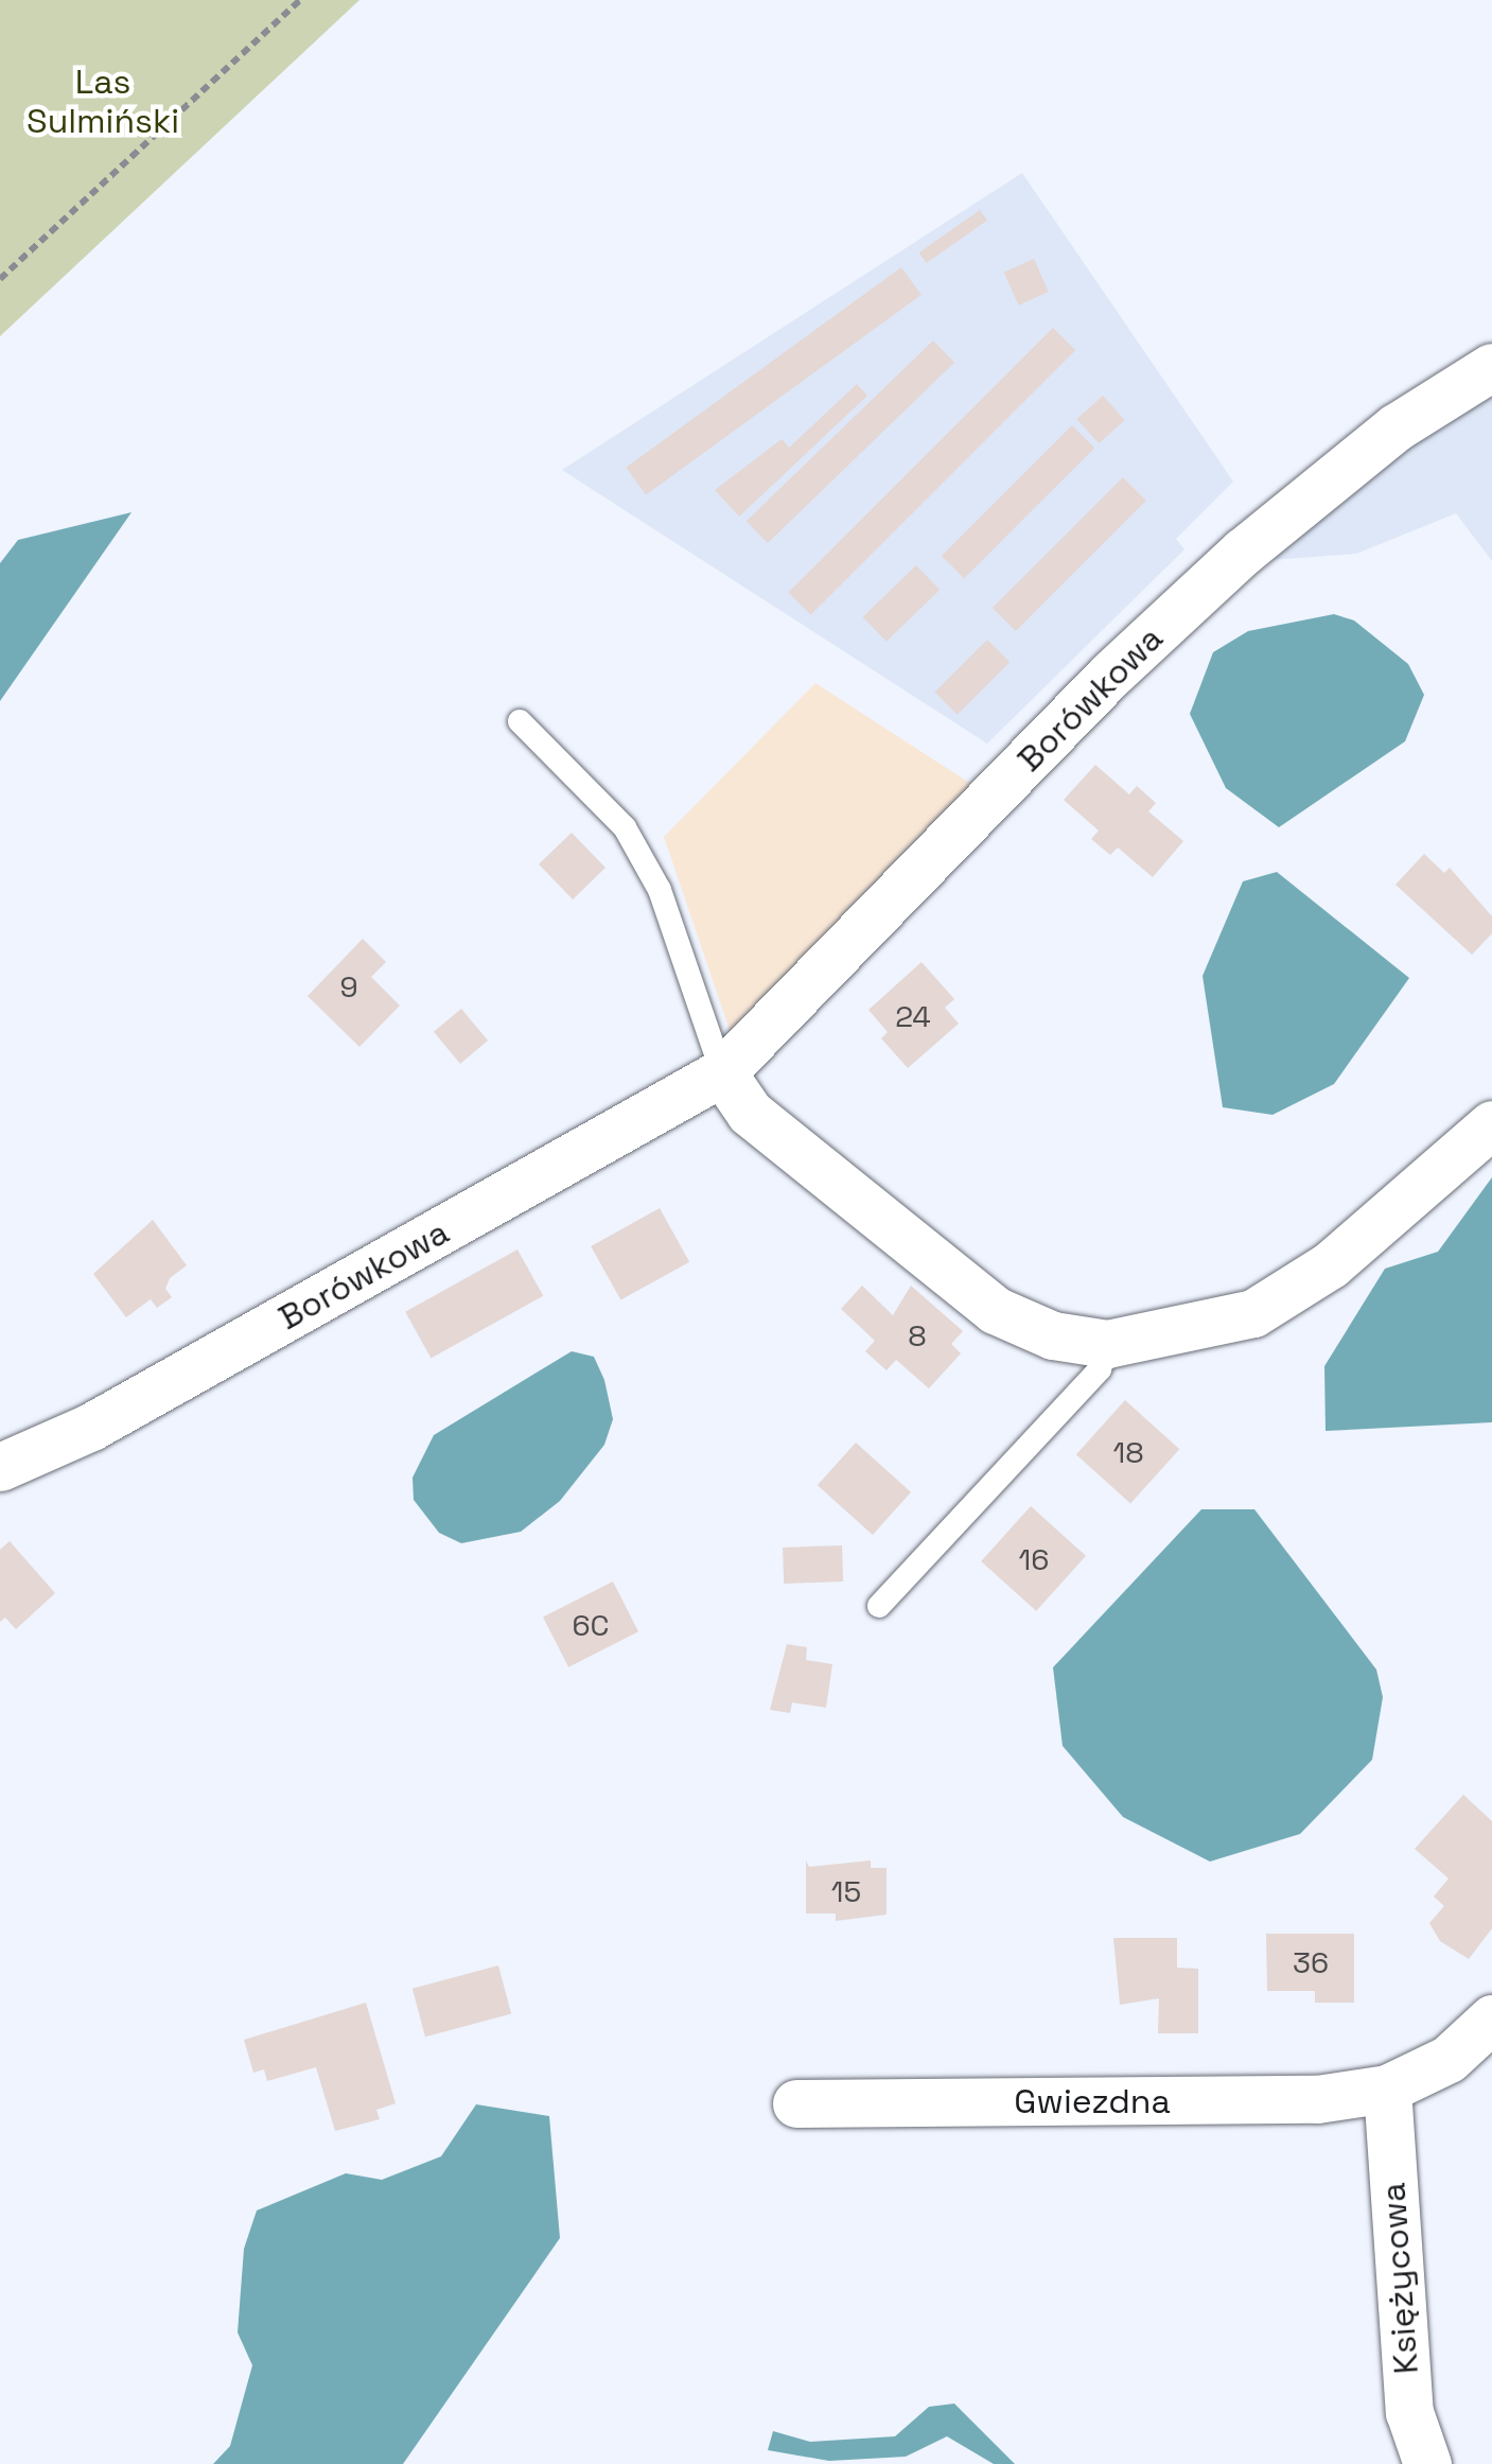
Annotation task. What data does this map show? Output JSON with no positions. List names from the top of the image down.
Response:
{
  "streets": {
    "street": ["Borówkowa", "Gwiezdna", "Księżycowa"]
  },
  "crossings": [
    ["Gwiezdna", "Księżycowa"]
  ],
  "parks": ["Las Sulmiński"],
  "house_numbers": [
    "9",
    "24",
    "8",
    "18",
    "16",
    "6C",
    "15",
    "36"
  ]
}
